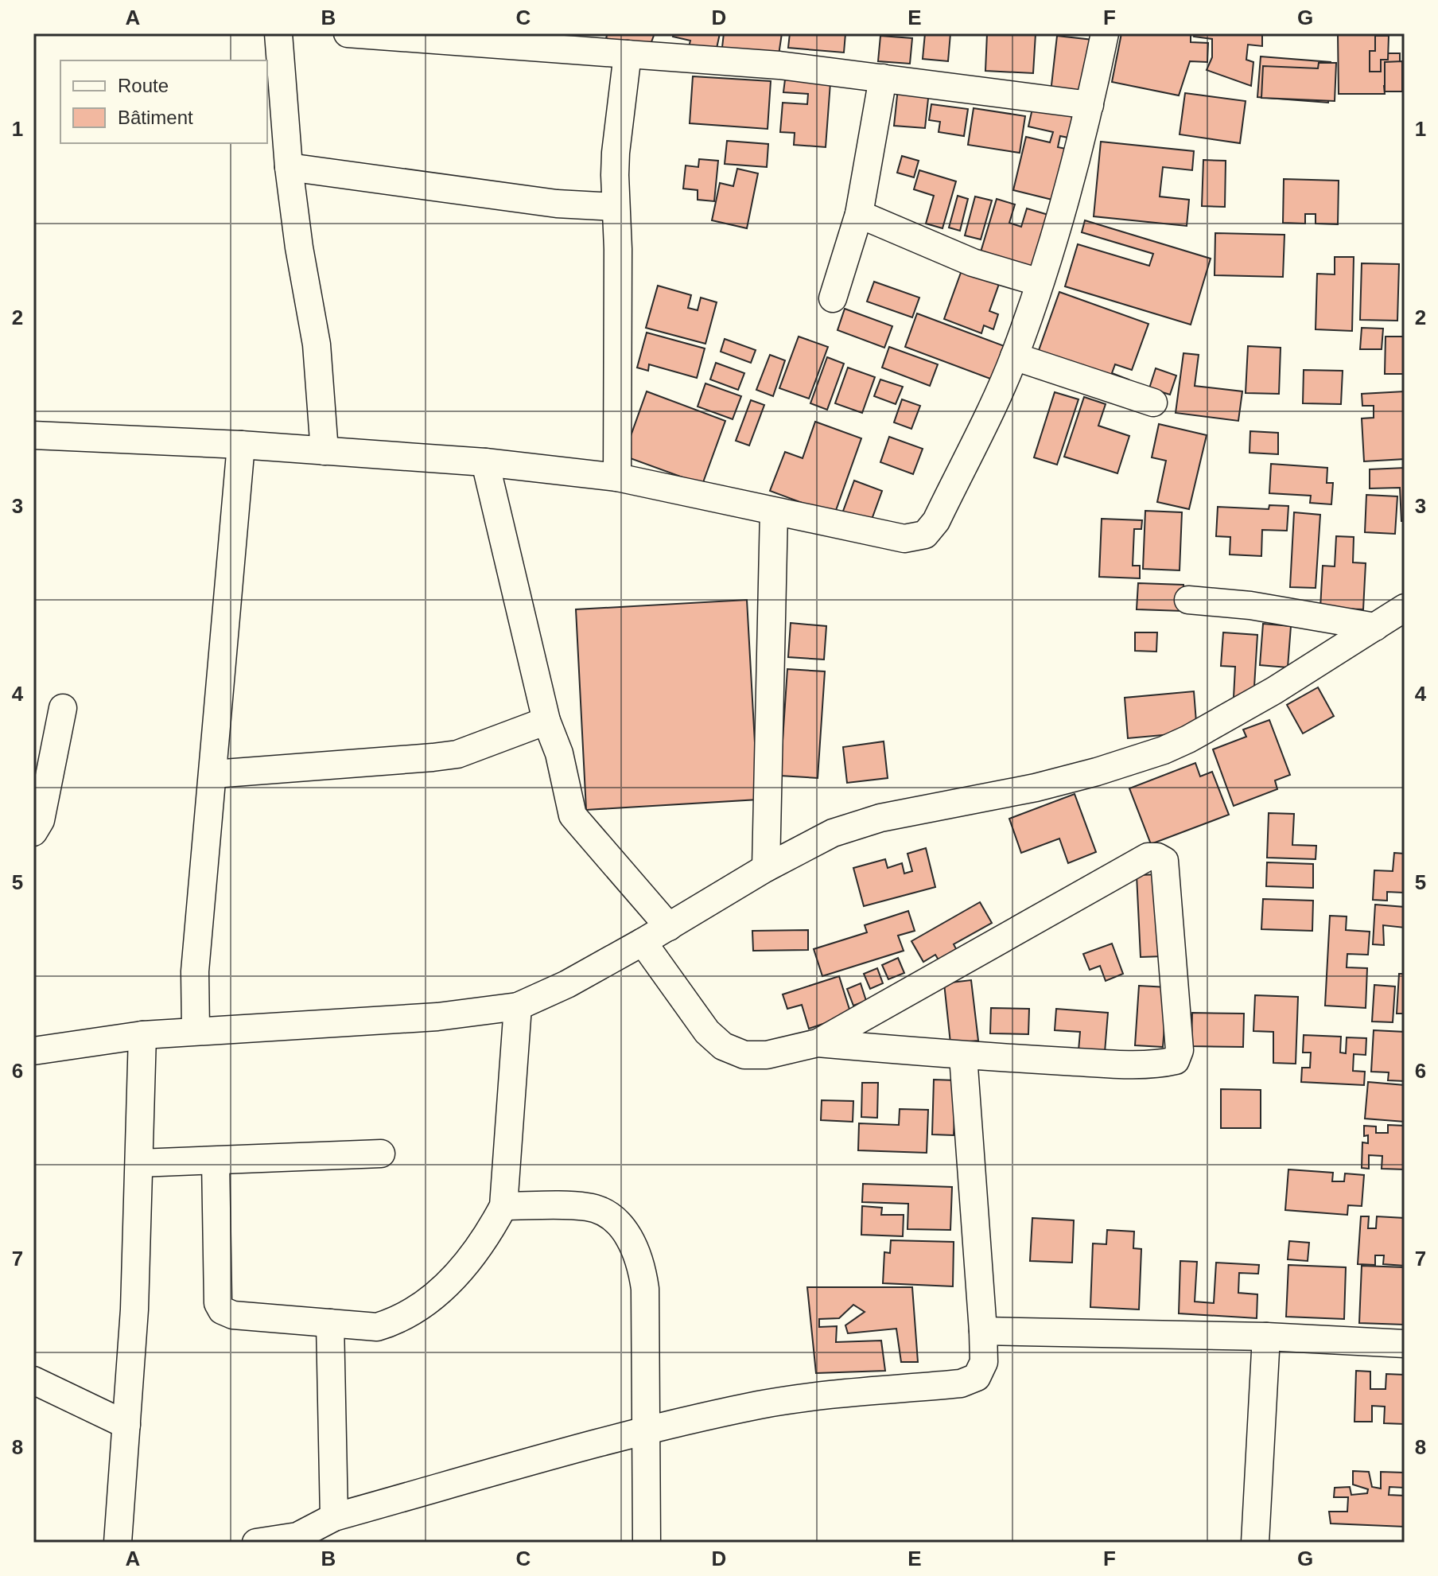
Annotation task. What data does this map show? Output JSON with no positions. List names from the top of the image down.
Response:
{
  "legend": ["Route", "Bâtiment"],
  "grid": {
    "columns": [
      "A",
      "B",
      "C",
      "D",
      "E",
      "F",
      "G"
    ],
    "rows": [
      "1",
      "2",
      "3",
      "4",
      "5",
      "6",
      "7",
      "8"
    ]
  }
}
